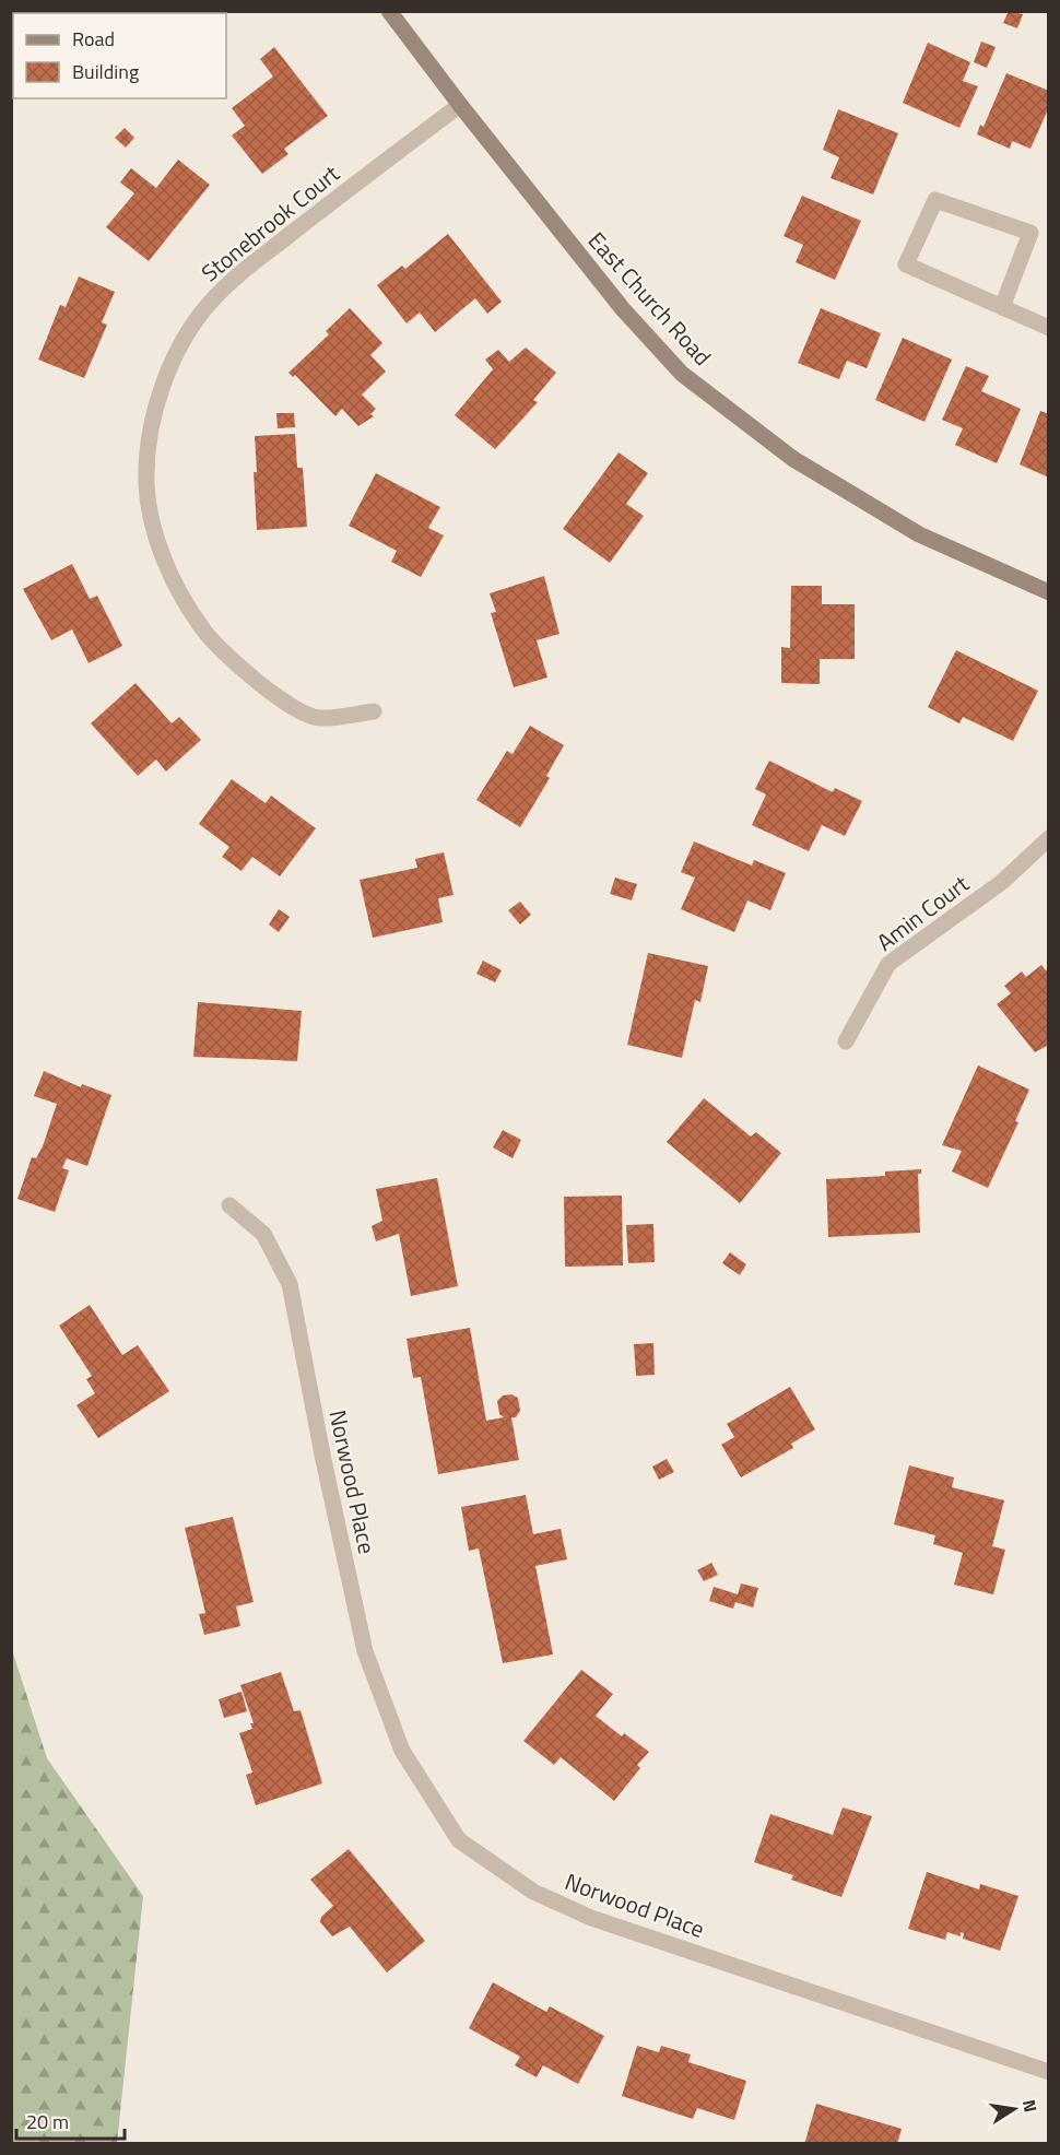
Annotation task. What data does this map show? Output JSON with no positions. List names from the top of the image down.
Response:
{
  "streets": {
    "street": [
      "Stonebrook Court",
      "East Church Road",
      "Amin Court",
      "Norwood Place"
    ]
  },
  "crossings": [
    ["Stonebrook Court", "East Church Road"]
  ],
  "legend": ["Road", "Building"],
  "scale_bar": "20 m",
  "north": "right"
}
